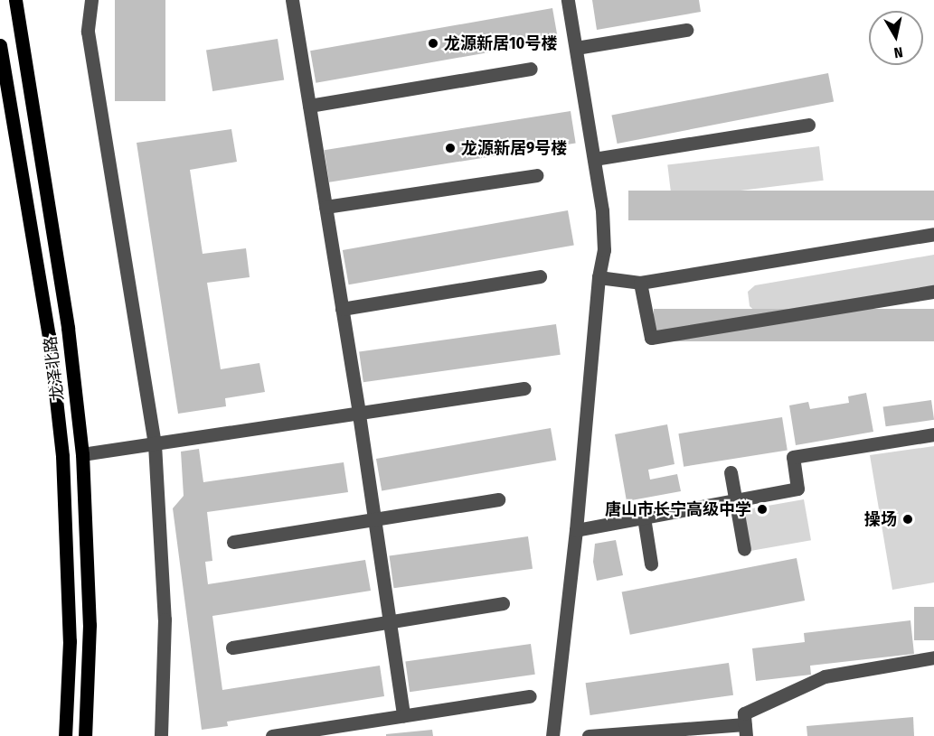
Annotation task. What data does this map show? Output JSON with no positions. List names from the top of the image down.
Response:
{
  "streets": {
    "main road": ["龙泽北路"]
  },
  "places": [
    "龙源新居10号楼",
    "龙源新居9号楼",
    "唐山市长宁高级中学",
    "操场"
  ],
  "north": "bottom"
}
